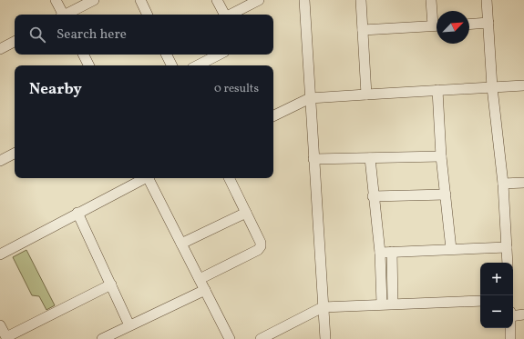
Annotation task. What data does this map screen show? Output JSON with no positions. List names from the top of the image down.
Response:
{
  "north": "top right",
  "page": {
    "search": "Search here",
    "heading": ["Nearby", "0 results"],
    "map_buttons": ["+", "−"]
  }
}
